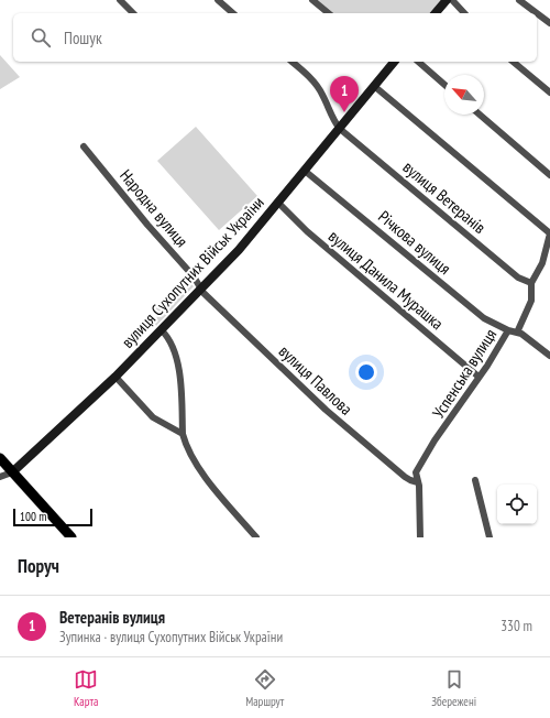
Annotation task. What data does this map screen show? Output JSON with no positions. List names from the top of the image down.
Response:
{
  "streets": {
    "street": [
      "вулиця Ветеранів",
      "Народна вулиця",
      "Річкова вулиця",
      "вулиця Сухопутних Військ України",
      "вулиця Данила Мурашка",
      "Успенська вулиця",
      "вулиця Павлова"
    ]
  },
  "crossings": [
    ["вулиця Ветеранів", "вулиця Сухопутних Військ України"],
    ["вулиця Ветеранів", "Успенська вулиця"],
    ["Народна вулиця", "вулиця Сухопутних Військ України"],
    ["Народна вулиця", "вулиця Павлова"],
    ["Річкова вулиця", "вулиця Сухопутних Військ України"],
    ["Річкова вулиця", "Успенська вулиця"],
    ["вулиця Сухопутних Військ України", "вулиця Данила Мурашка"],
    ["вулиця Сухопутних Військ України", "вулиця Павлова"],
    ["вулиця Данила Мурашка", "Успенська вулиця"],
    ["Успенська вулиця", "вулиця Павлова"]
  ],
  "scale_bar": "100 m",
  "north": "top left",
  "page": {
    "search": "Пошук",
    "pins": "1",
    "scale": "100 m",
    "heading": "Поруч",
    "list": [
      {
        "mark": "1",
        "name": "Ветеранів вулиця",
        "note": "Зупинка · вулиця Сухопутних Військ України",
        "value": "330 m"
      }
    ],
    "nav": ["Карта", "Маршрут", "Збережені"]
  }
}
